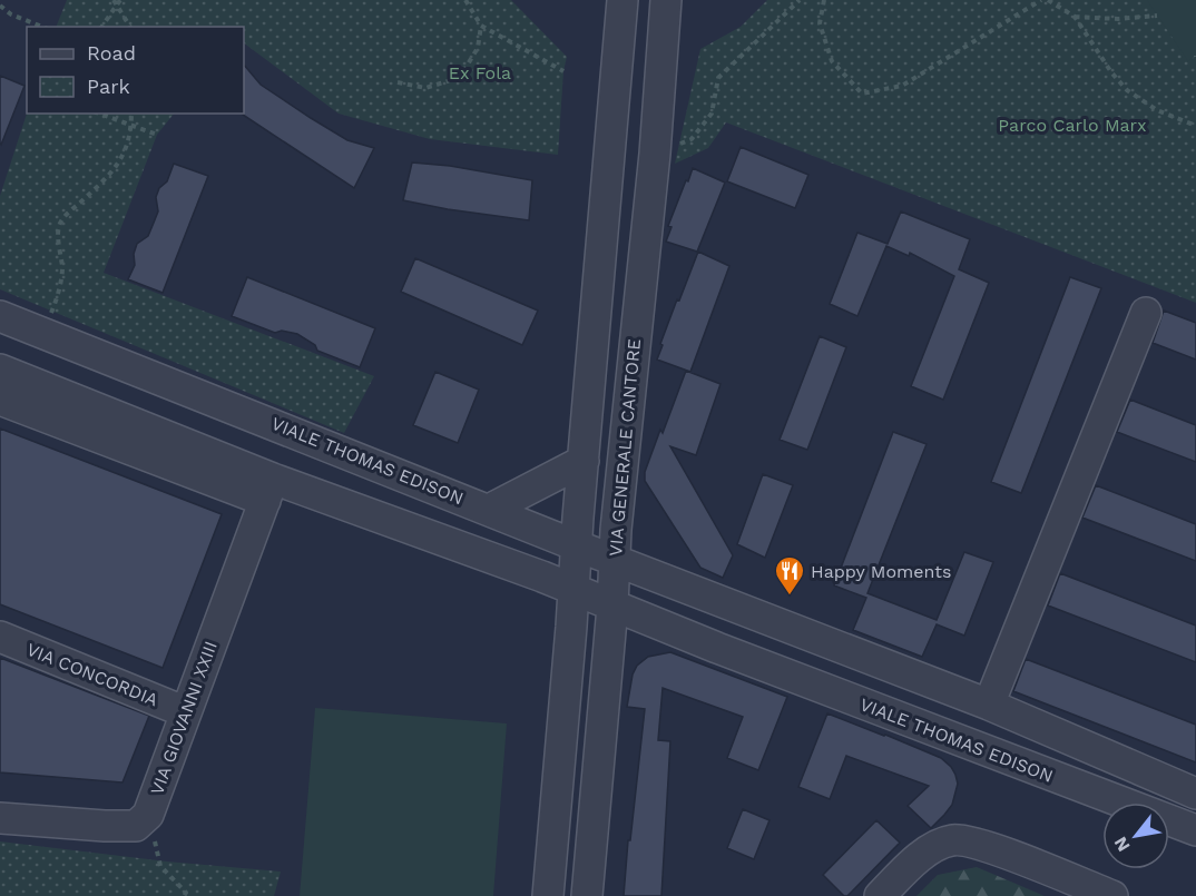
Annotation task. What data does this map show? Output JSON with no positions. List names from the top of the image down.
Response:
{
  "streets": {
    "street": [
      "VIA GENERALE CANTORE",
      "VIALE THOMAS EDISON",
      "VIA CONCORDIA",
      "VIA GIOVANNI XXIII"
    ]
  },
  "crossings": [
    ["VIA GENERALE CANTORE", "VIALE THOMAS EDISON"],
    ["VIALE THOMAS EDISON", "VIA GIOVANNI XXIII"],
    ["VIA CONCORDIA", "VIA GIOVANNI XXIII"]
  ],
  "parks": ["Ex Fola", "Parco Carlo Marx"],
  "places": {
    "restaurant": ["Happy Moments"]
  },
  "legend": ["Road", "Park"],
  "north": "bottom left"
}
